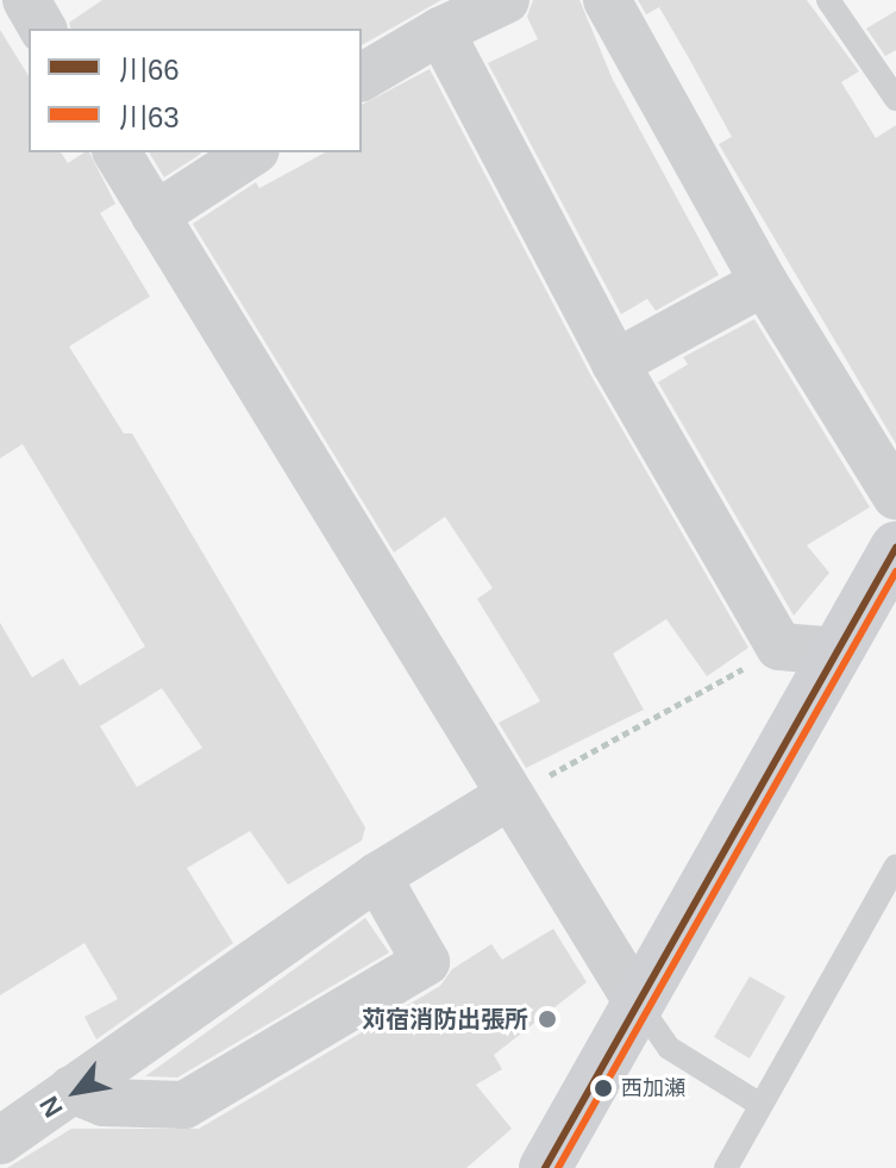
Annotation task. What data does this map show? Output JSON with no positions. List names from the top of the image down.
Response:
{
  "places": ["苅宿消防出張所", "西加瀬"],
  "lines": ["transit line 川66", "transit line 川63"],
  "legend": ["川66", "川63"],
  "north": "bottom left"
}
